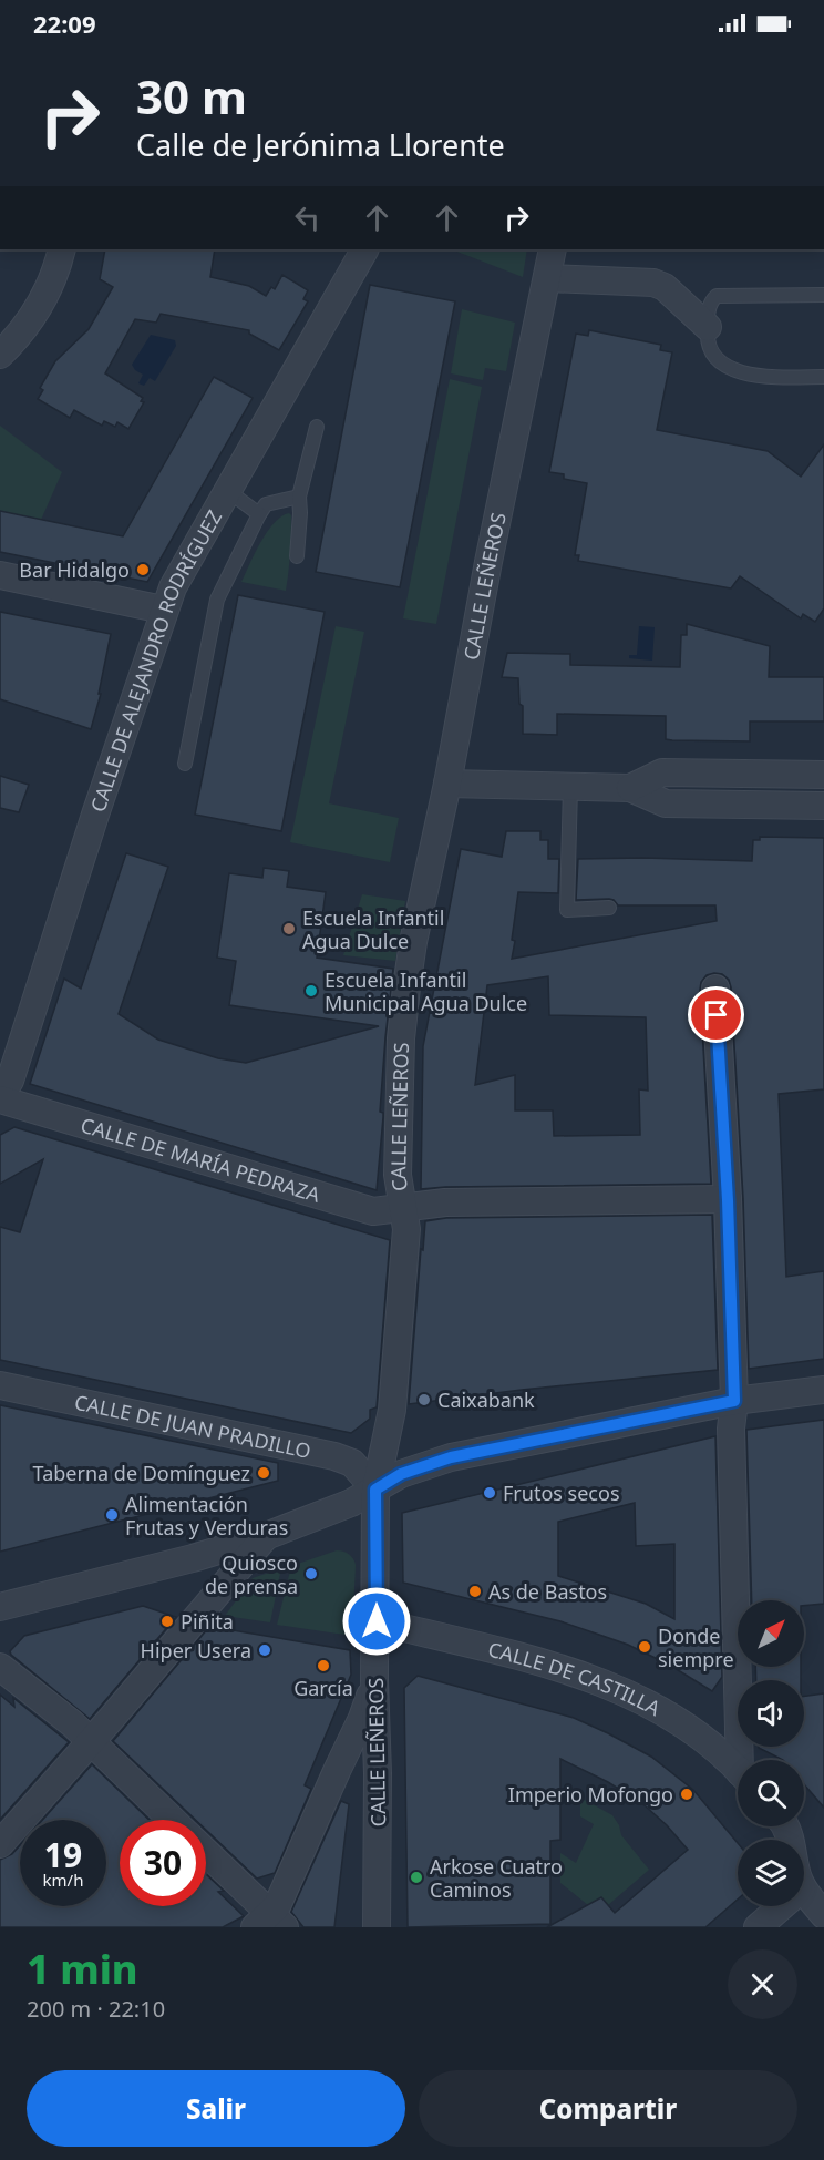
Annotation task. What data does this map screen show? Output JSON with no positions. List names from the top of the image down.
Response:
{
  "streets": {
    "street": [
      "CALLE LEÑEROS",
      "CALLE DE ALEJANDRO RODRÍGUEZ",
      "CALLE DE MARÍA PEDRAZA",
      "CALLE DE JUAN PRADILLO",
      "CALLE DE CASTILLA"
    ]
  },
  "crossings": [
    ["CALLE LEÑEROS", "CALLE DE MARÍA PEDRAZA"],
    ["CALLE LEÑEROS", "CALLE DE JUAN PRADILLO"],
    ["CALLE LEÑEROS", "CALLE DE CASTILLA"],
    ["CALLE DE ALEJANDRO RODRÍGUEZ", "CALLE DE MARÍA PEDRAZA"]
  ],
  "places": [
    "Bar Hidalgo",
    "Escuela Infantil Agua Dulce",
    "Escuela Infantil Municipal Agua Dulce",
    "Caixabank",
    "Taberna de Domínguez",
    "Frutos secos",
    "Alimentación Frutas y Verduras",
    "Quiosco de prensa",
    "As de Bastos",
    "Piñita",
    "Donde siempre",
    "Hiper Usera",
    "García",
    "Imperio Mofongo",
    "Arkose Cuatro Caminos"
  ],
  "north": "top right",
  "page": {
    "status": "22:09",
    "turn": ["30 m", "Calle de Jerónima Llorente"],
    "speed": "19 km/h",
    "limit": "30",
    "heading": ["1 min", "200 m · 22:10"],
    "buttons": ["Salir", "Compartir"]
  }
}
